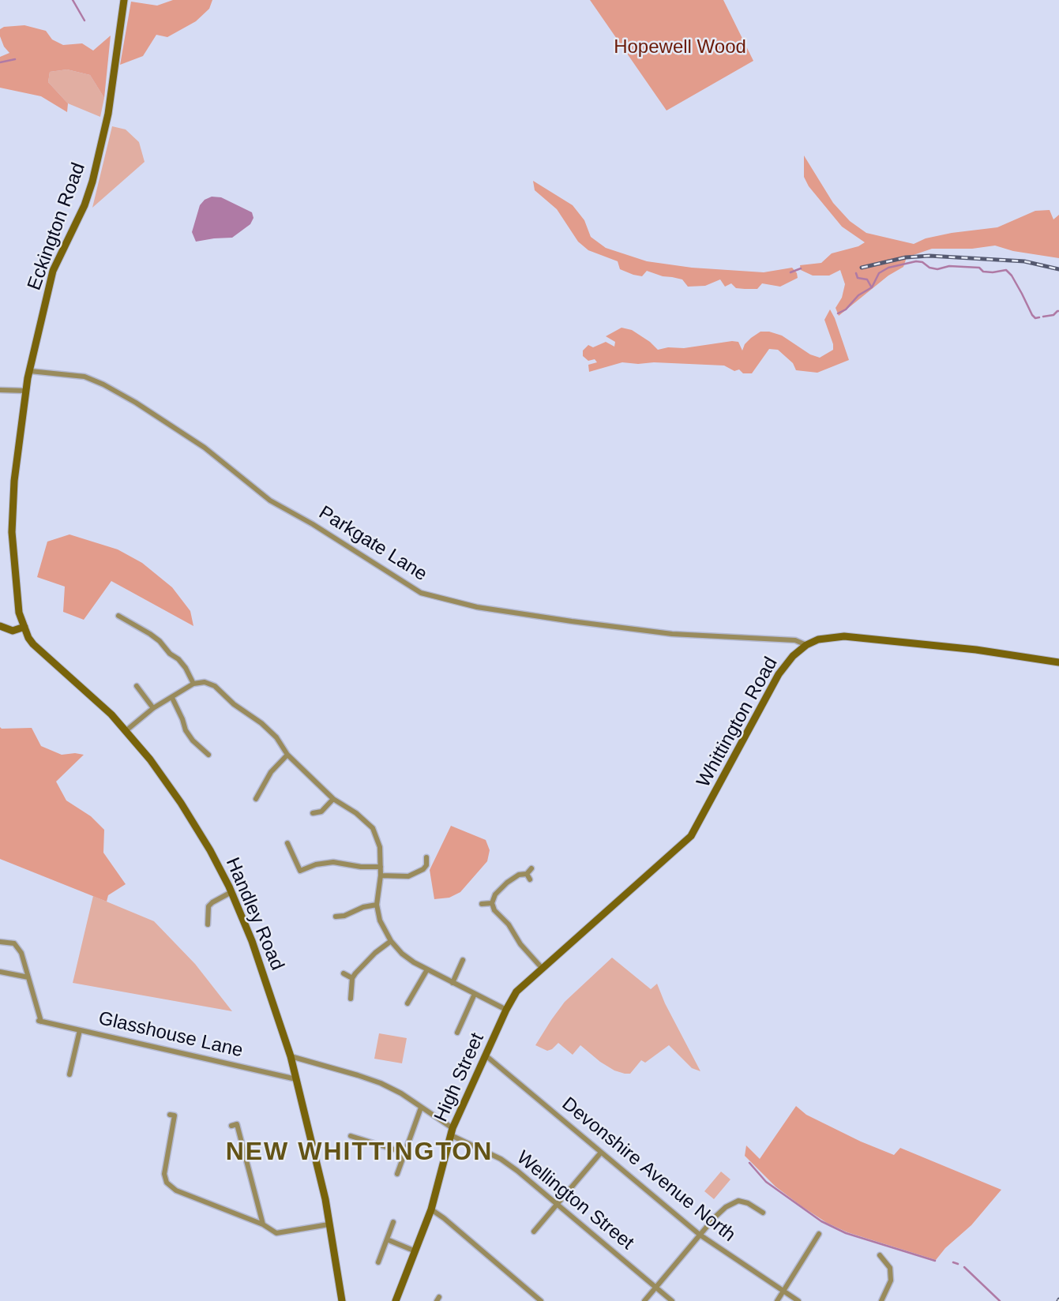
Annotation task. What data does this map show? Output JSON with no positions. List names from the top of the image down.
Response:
{
  "streets": {
    "main road": [
      "Eckington Road",
      "Whittington Road",
      "Handley Road",
      "High Street"
    ],
    "street": [
      "Parkgate Lane",
      "Glasshouse Lane",
      "Devonshire Avenue North",
      "Wellington Street"
    ]
  },
  "crossings": [
    ["Eckington Road", "Parkgate Lane"],
    ["Eckington Road", "Handley Road"],
    ["Parkgate Lane", "Whittington Road"],
    ["Whittington Road", "High Street"],
    ["Handley Road", "Glasshouse Lane"],
    ["Handley Road", "Wellington Street"],
    ["High Street", "Devonshire Avenue North"],
    ["High Street", "Wellington Street"]
  ],
  "districts": ["NEW WHITTINGTON"],
  "parks": ["Hopewell Wood"]
}
